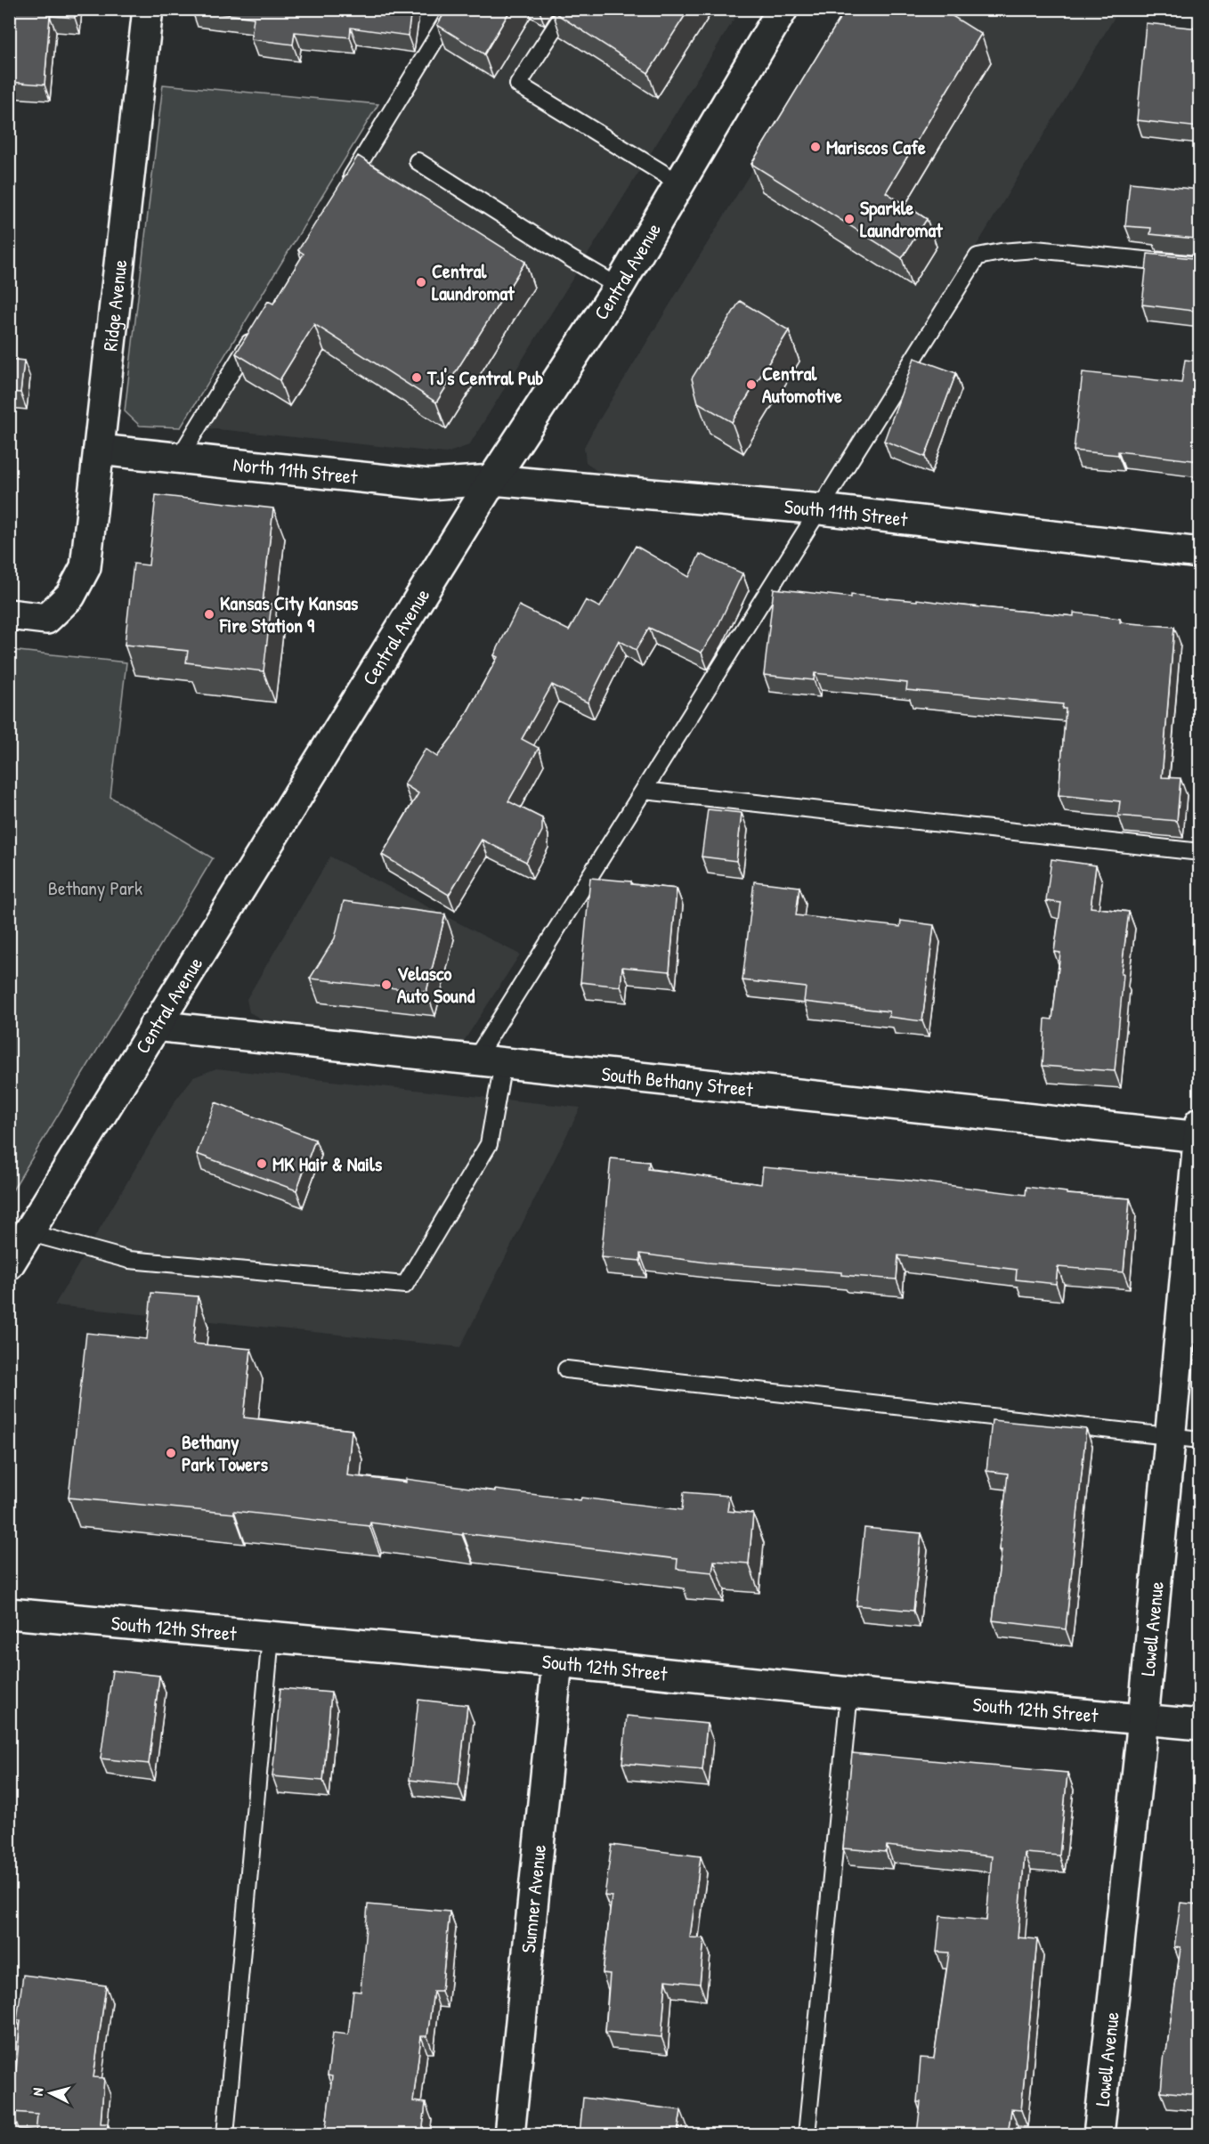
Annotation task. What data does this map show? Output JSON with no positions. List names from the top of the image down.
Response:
{
  "streets": {
    "street": [
      "Central Avenue",
      "Ridge Avenue",
      "North 11th Street",
      "South 11th Street",
      "South Bethany Street",
      "South 12th Street",
      "Lowell Avenue",
      "Sumner Avenue"
    ]
  },
  "crossings": [
    ["Central Avenue", "North 11th Street"],
    ["Central Avenue", "South 11th Street"],
    ["Central Avenue", "South Bethany Street"],
    ["Ridge Avenue", "North 11th Street"],
    ["North 11th Street", "South 11th Street"],
    ["South Bethany Street", "Lowell Avenue"],
    ["South 12th Street", "Lowell Avenue"],
    ["South 12th Street", "Sumner Avenue"]
  ],
  "parks": ["Bethany Park"],
  "places": [
    "Mariscos Cafe",
    "Sparkle Laundromat",
    "Central Laundromat",
    "TJ's Central Pub",
    "Central Automotive",
    "Kansas City Kansas Fire Station 9",
    "Velasco Auto Sound",
    "MK Hair & Nails",
    "Bethany Park Towers"
  ],
  "north": "left"
}
